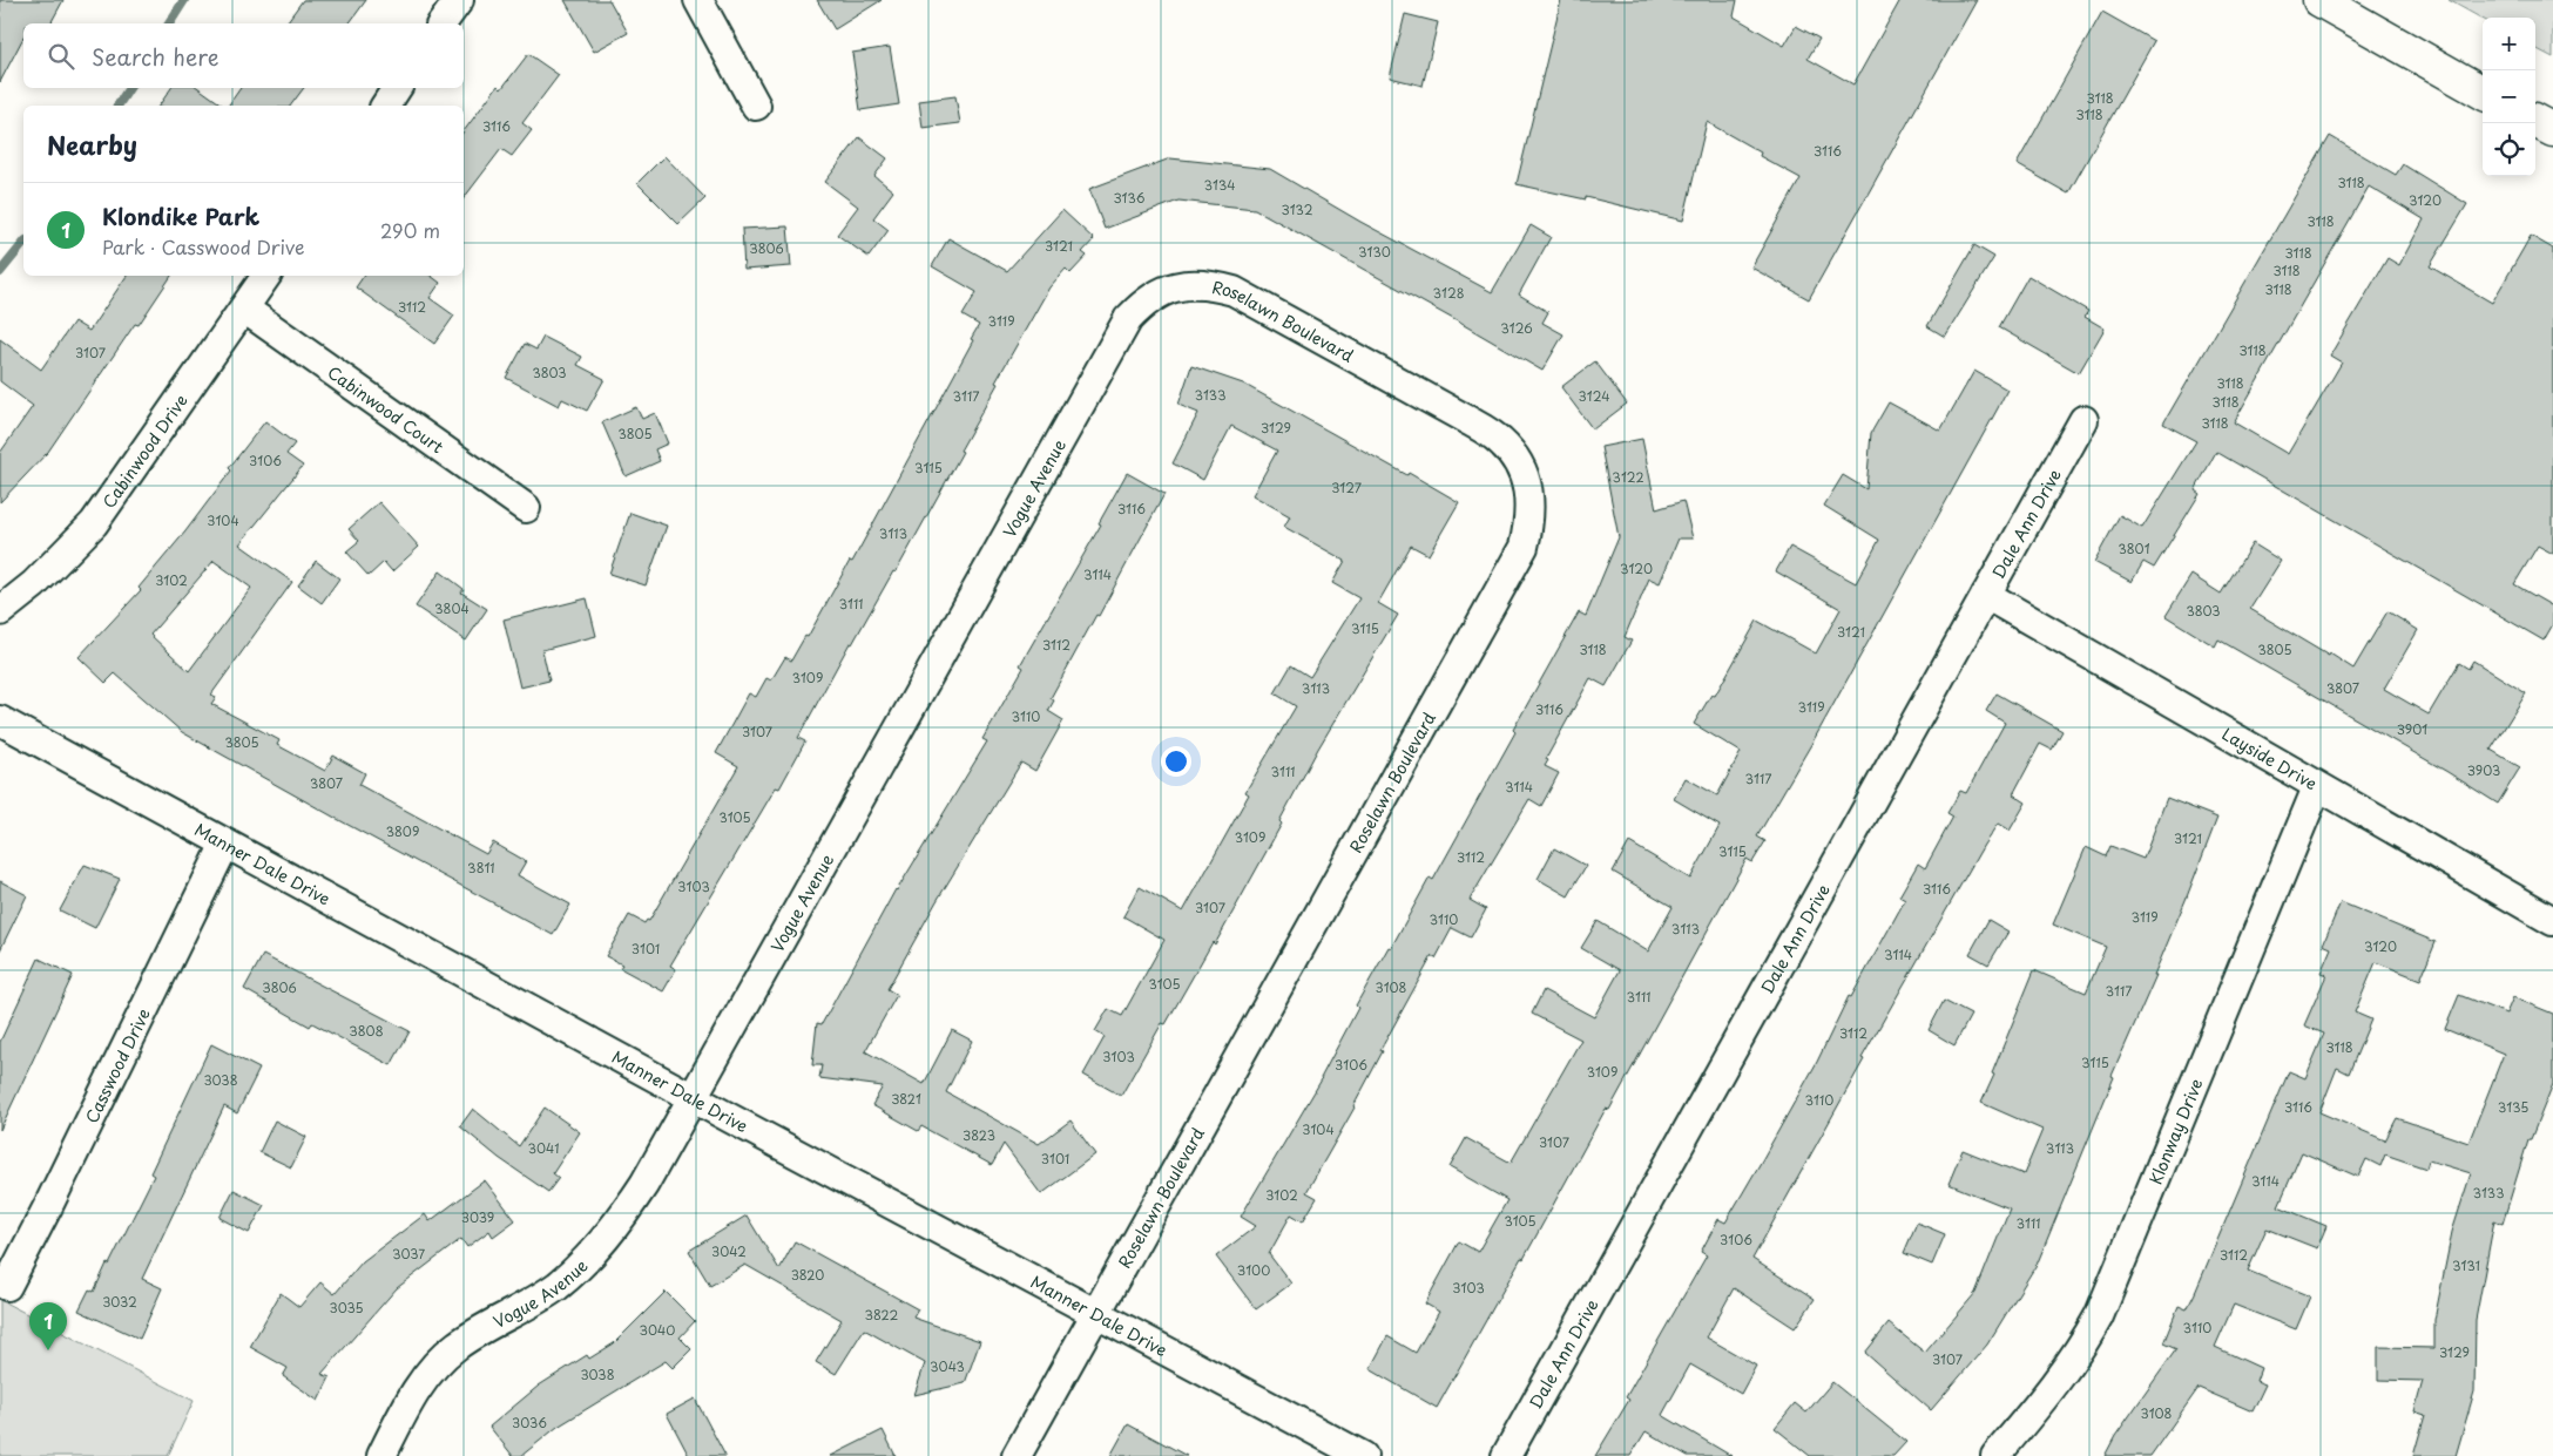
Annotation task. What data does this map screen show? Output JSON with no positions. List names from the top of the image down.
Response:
{
  "streets": {
    "street": [
      "Roselawn Boulevard",
      "Cabinwood Court",
      "Cabinwood Drive",
      "Vogue Avenue",
      "Dale Ann Drive",
      "Layside Drive",
      "Manner Dale Drive",
      "Casswood Drive",
      "Klonway Drive"
    ]
  },
  "crossings": [
    ["Roselawn Boulevard", "Vogue Avenue"],
    ["Roselawn Boulevard", "Manner Dale Drive"],
    ["Cabinwood Court", "Cabinwood Drive"],
    ["Vogue Avenue", "Manner Dale Drive"],
    ["Dale Ann Drive", "Layside Drive"],
    ["Layside Drive", "Klonway Drive"],
    ["Manner Dale Drive", "Casswood Drive"]
  ],
  "house_numbers": [
    "3118",
    "3118",
    "3116",
    "3116",
    "3118",
    "3134",
    "3136",
    "3120",
    "3132",
    "3118",
    "3121",
    "3806",
    "3130",
    "3118",
    "3118",
    "3118",
    "3128",
    "3112",
    "3119",
    "3126",
    "3118",
    "3107",
    "3803",
    "3118",
    "3133",
    "3117",
    "3124",
    "3118",
    "3118",
    "3129",
    "3805",
    "3106",
    "3115",
    "3122",
    "3127",
    "3116",
    "3104",
    "3113",
    "3801",
    "3120",
    "3114",
    "3102",
    "3111",
    "3804",
    "3803",
    "3115",
    "3121",
    "3112",
    "3118",
    "3805",
    "3109",
    "3113",
    "3807",
    "3119",
    "3116",
    "3110",
    "3901",
    "3107",
    "3805",
    "3903",
    "3111",
    "3117",
    "3807",
    "3114",
    "3105",
    "3809",
    "3109",
    "3121",
    "3115",
    "3112",
    "3811",
    "3103",
    "3116",
    "3107",
    "3119",
    "3110",
    "3113",
    "3120",
    "3101",
    "3114",
    "3105",
    "3806",
    "3108",
    "3117",
    "3111",
    "3808",
    "3112",
    "3118",
    "3103",
    "3115",
    "3106",
    "3109",
    "3038",
    "3821",
    "3110",
    "3116",
    "3135",
    "3104",
    "3823",
    "3107",
    "3041",
    "3113",
    "3101",
    "3114",
    "3133",
    "3102",
    "3039",
    "3105",
    "3111",
    "3106",
    "3042",
    "3037",
    "3112",
    "3131",
    "3100",
    "3820",
    "3103",
    "3032",
    "3035",
    "3822",
    "3110",
    "3040",
    "3129",
    "3107",
    "3043",
    "3038",
    "3108",
    "3036"
  ],
  "page": {
    "map_buttons": ["+", "−"],
    "search": "Search here",
    "heading": "Nearby",
    "list": [
      {
        "mark": "1",
        "name": "Klondike Park",
        "note": "Park · Casswood Drive",
        "value": "290 m"
      }
    ],
    "pins": "1"
  }
}
